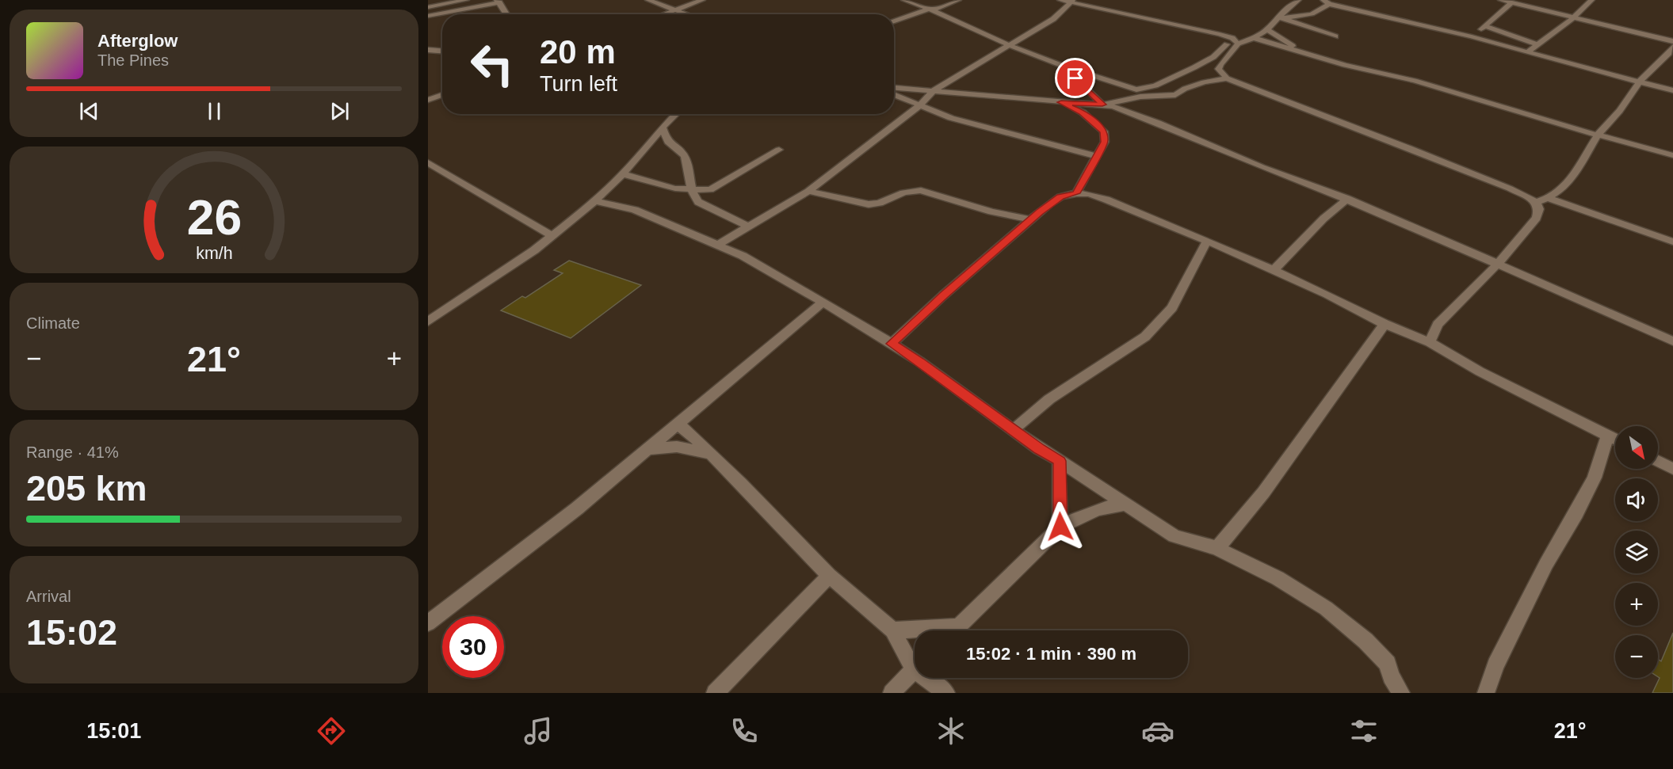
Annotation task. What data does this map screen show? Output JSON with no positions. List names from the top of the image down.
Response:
{
  "north": "bottom right",
  "page": {
    "turn": ["20 m", "Turn left"],
    "song": ["Afterglow", "The Pines"],
    "tile": [
      "Climate",
      ["Range · 41%", "205 km"],
      ["Arrival", "15:02"]
    ],
    "heat": ["−", "21°", "+"],
    "map_buttons": ["+", "−"],
    "limit": "30",
    "trip": "15:02 · 1 min · 390 m",
    "tabs": ["15:01", "21°"],
    "gauge": ["26", "km/h"]
  }
}
